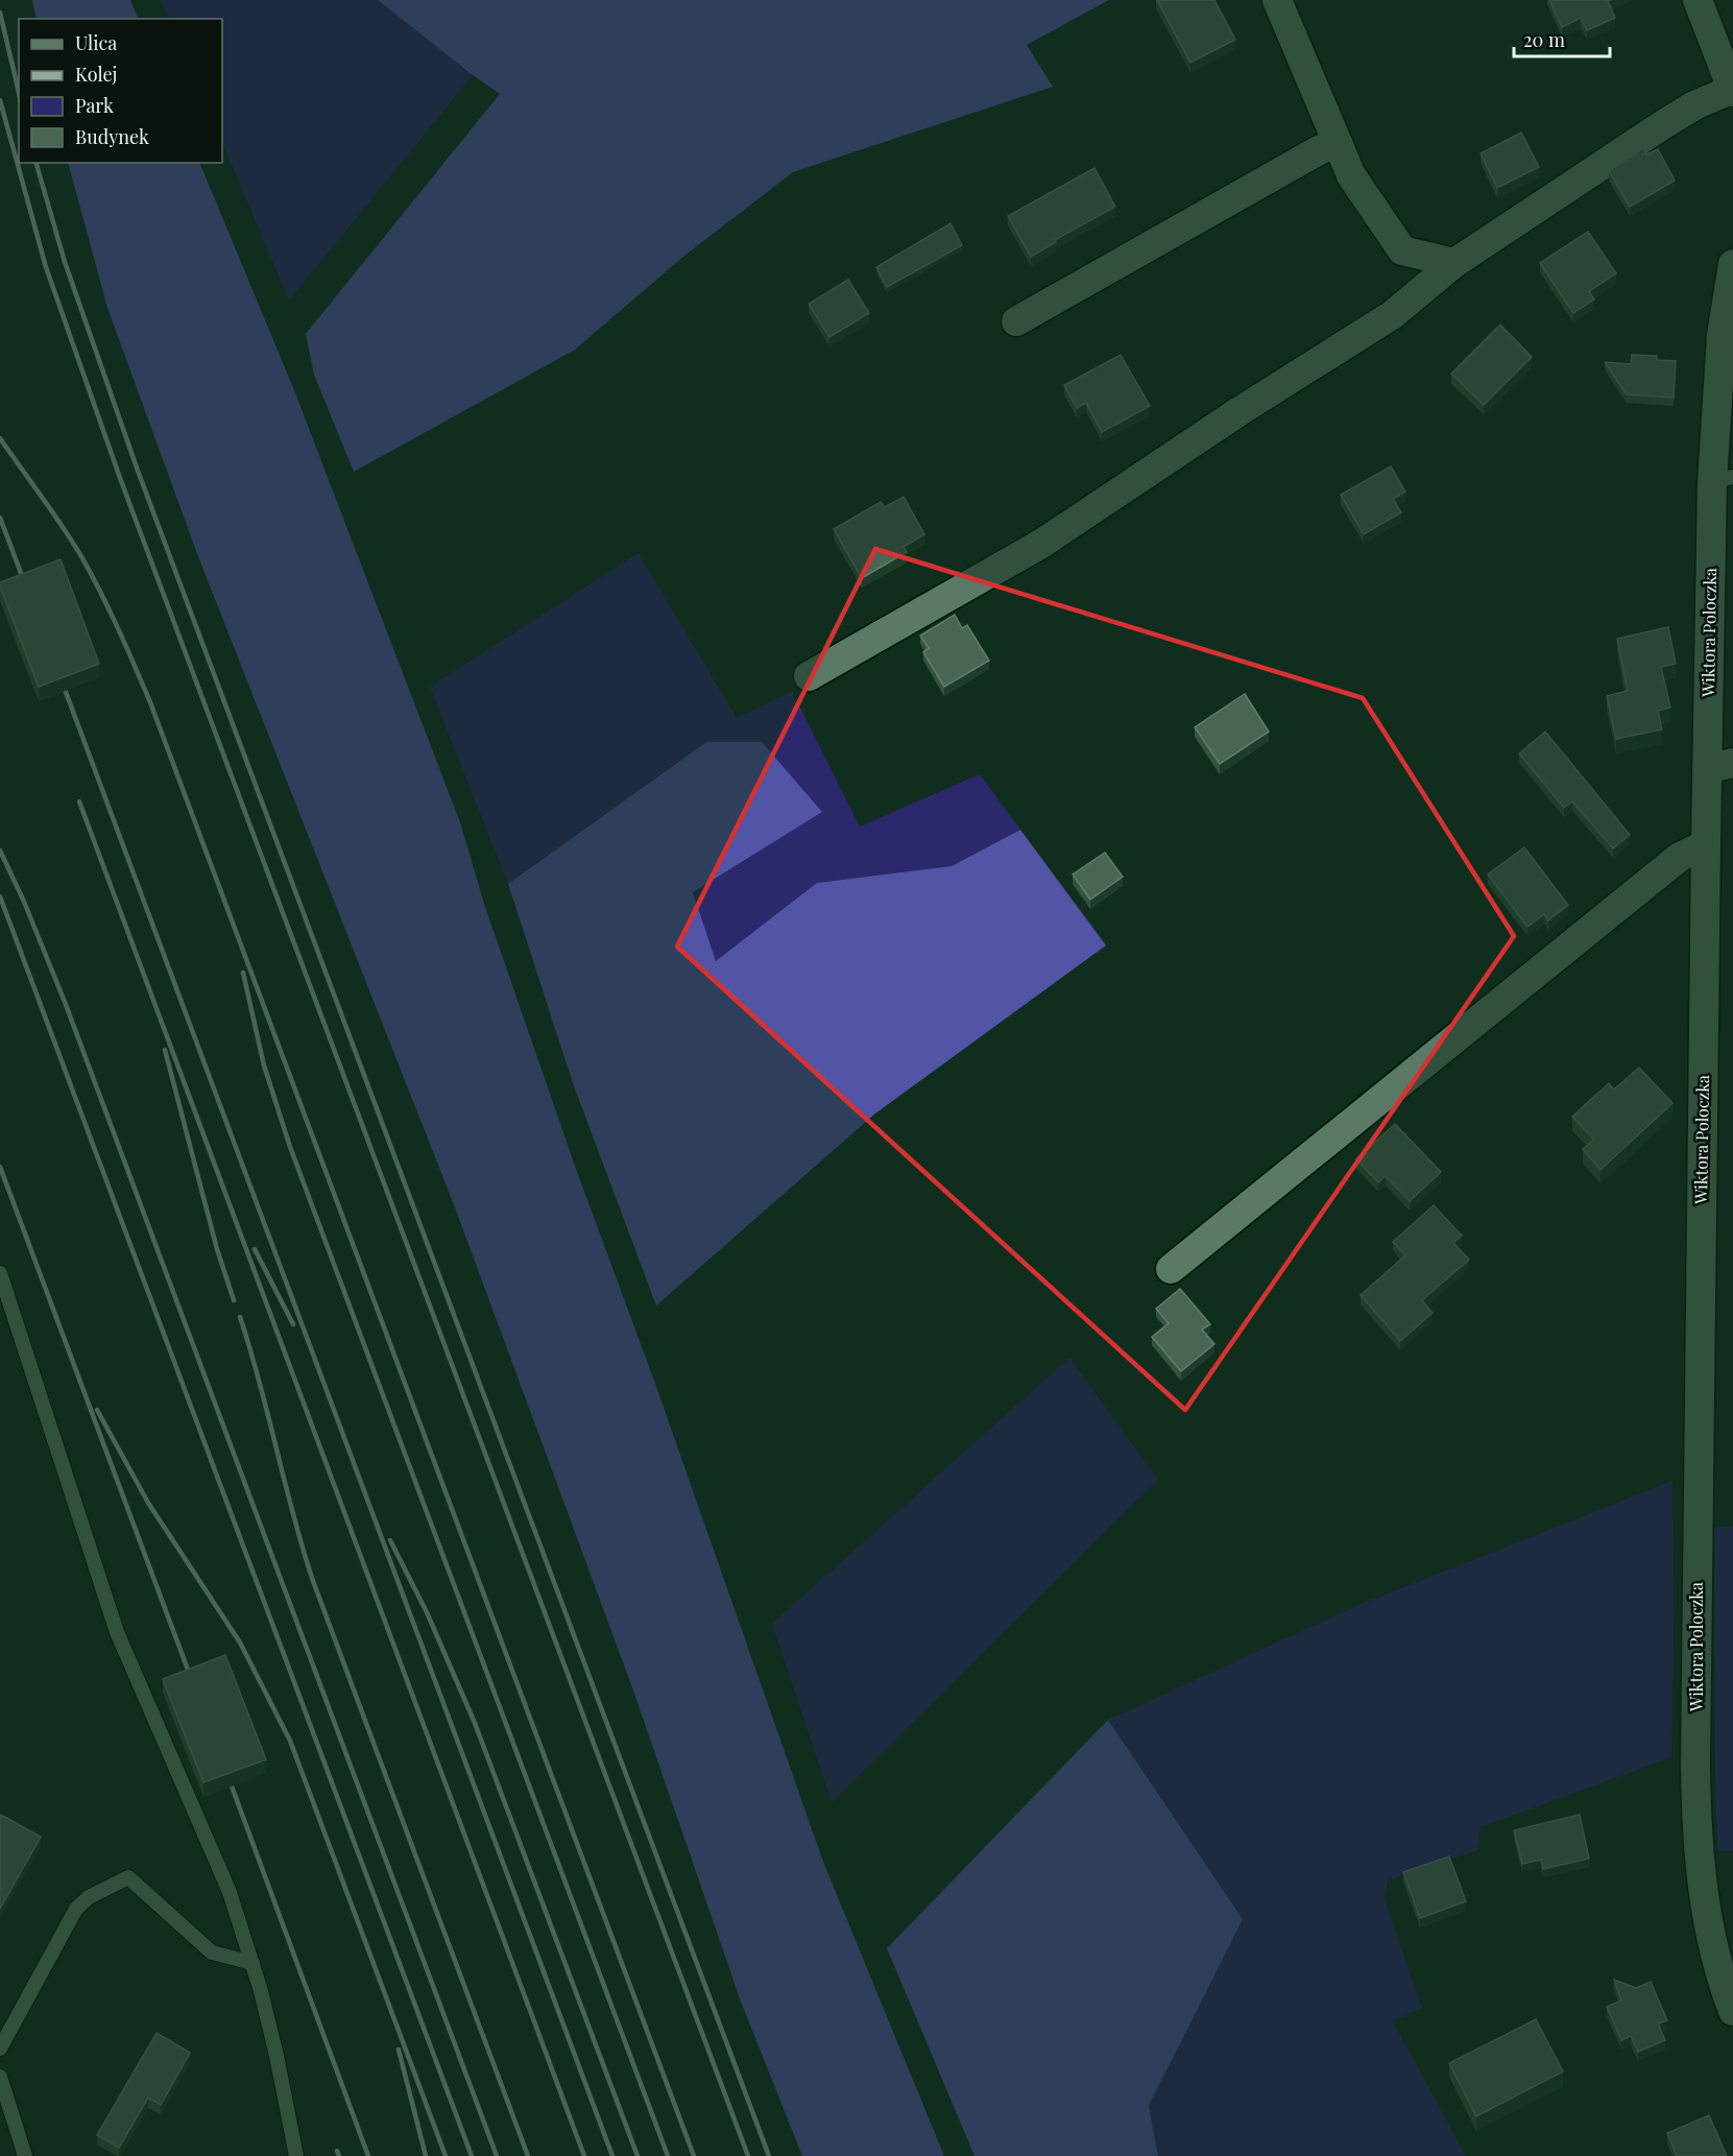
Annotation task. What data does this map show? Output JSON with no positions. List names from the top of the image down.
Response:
{
  "streets": {
    "street": ["Wiktora Poloczka"]
  },
  "legend": [
    "Ulica",
    "Kolej",
    "Park",
    "Budynek"
  ],
  "scale_bar": "20 m"
}
